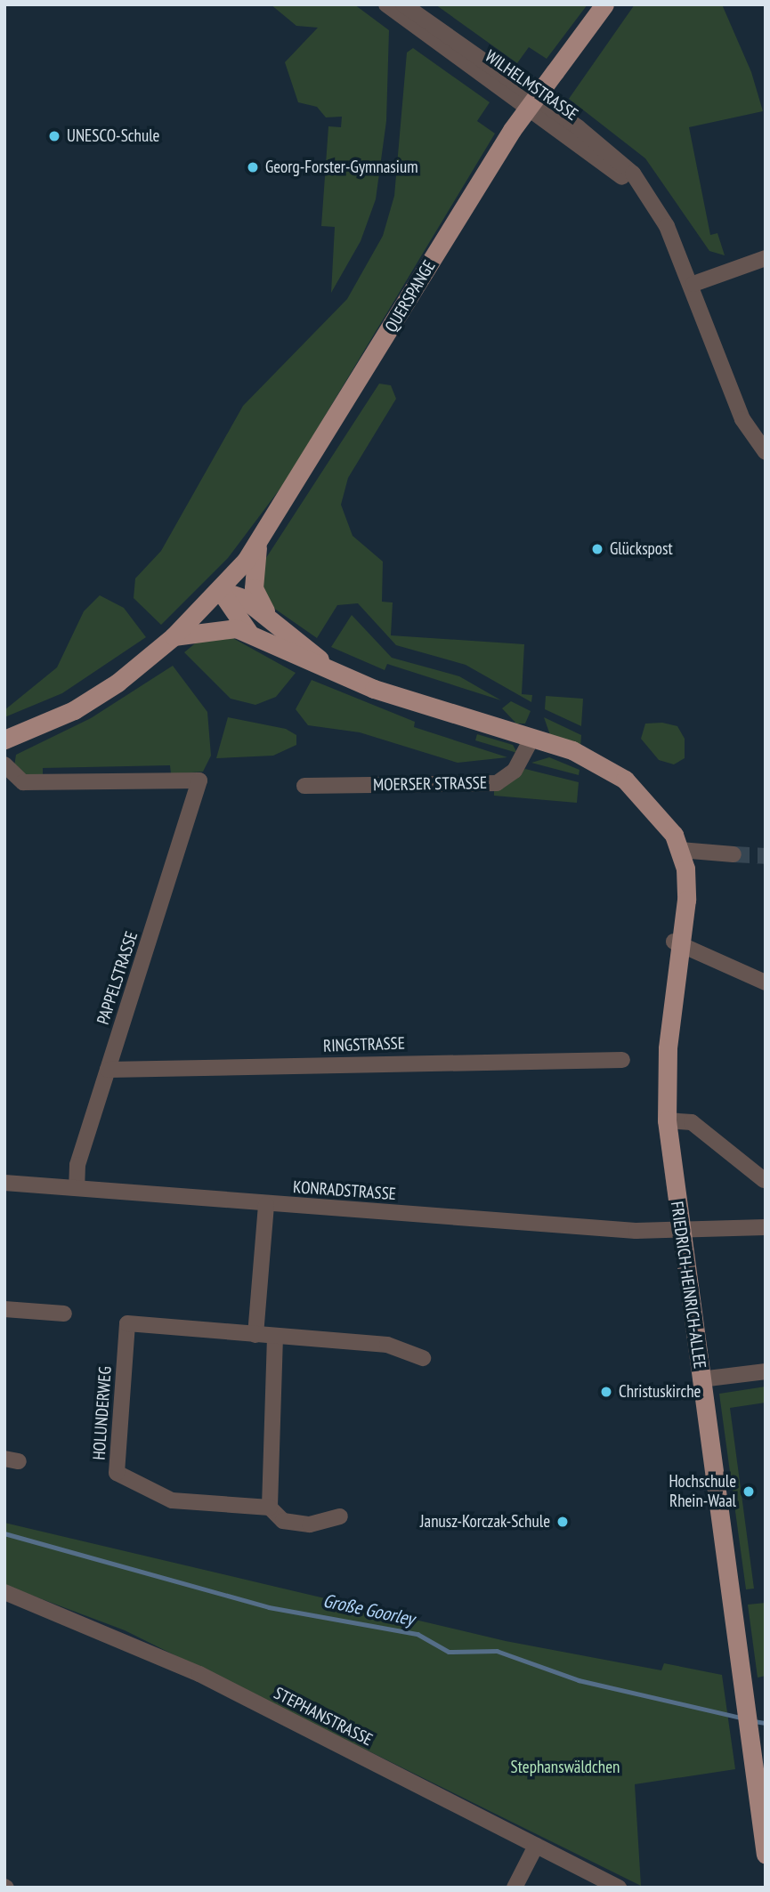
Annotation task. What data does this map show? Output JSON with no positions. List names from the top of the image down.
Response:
{
  "streets": {
    "main road": ["QUERSPANGE", "FRIEDRICH-HEINRICH-ALLEE"],
    "street": [
      "WILHELMSTRASSE",
      "MOERSER STRASSE",
      "PAPPELSTRASSE",
      "RINGSTRASSE",
      "KONRADSTRASSE",
      "HOLUNDERWEG",
      "STEPHANSTRASSE"
    ]
  },
  "crossings": [
    ["PAPPELSTRASSE", "RINGSTRASSE"],
    ["PAPPELSTRASSE", "KONRADSTRASSE"],
    ["KONRADSTRASSE", "FRIEDRICH-HEINRICH-ALLEE"]
  ],
  "water": ["Große Goorley"],
  "parks": ["Stephanswäldchen"],
  "places": [
    "UNESCO-Schule",
    "Georg-Forster-Gymnasium",
    "Glückspost",
    "Christuskirche",
    "Hochschule Rhein-Waal",
    "Janusz-Korczak-Schule"
  ]
}
